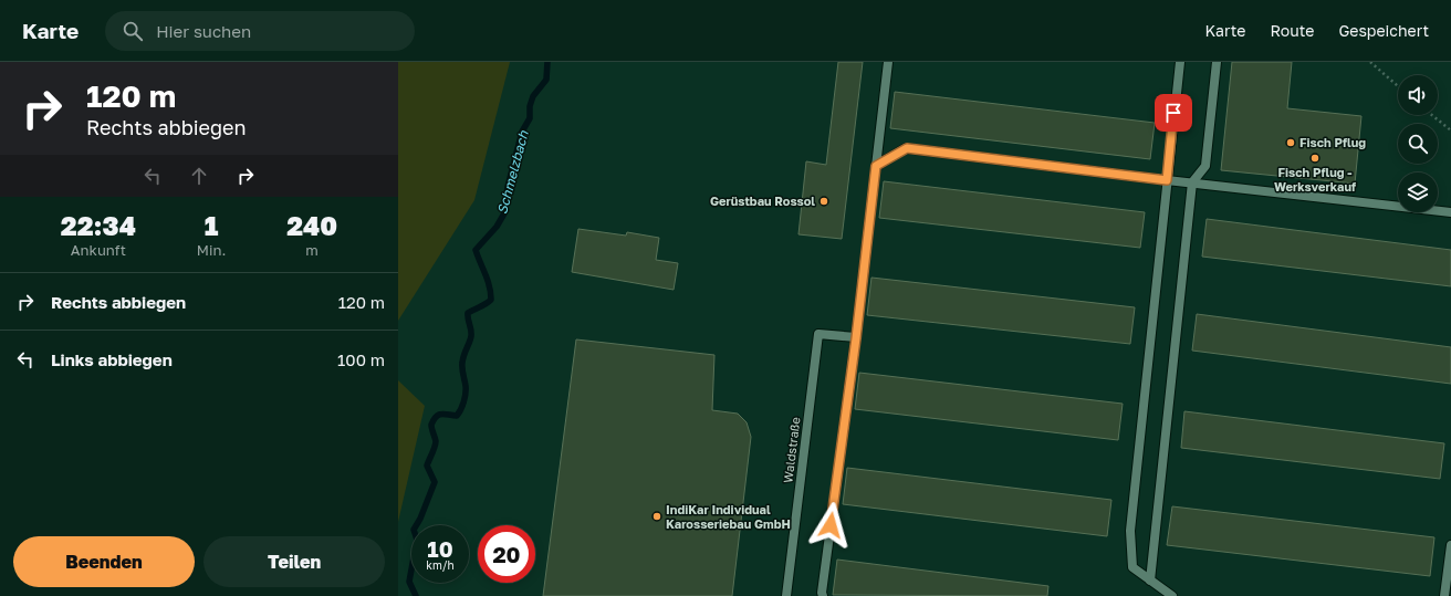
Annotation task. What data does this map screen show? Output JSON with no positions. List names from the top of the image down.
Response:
{
  "streets": {
    "lane": ["Waldstraße"]
  },
  "water": ["Schmelzbach"],
  "places": [
    "Fisch Pflug",
    "Fisch Pflug - Werksverkauf",
    "Gerüstbau Rossol",
    "IndiKar Individual Karosseriebau GmbH"
  ],
  "page": {
    "header": "Karte",
    "search": "Hier suchen",
    "nav": ["Karte", "Route", "Gespeichert"],
    "turn": ["120 m", "Rechts abbiegen"],
    "eta": [
      "22:34",
      "Ankunft",
      "1",
      "Min.",
      "240",
      "m"
    ],
    "list": [
      {
        "name": "Rechts abbiegen",
        "value": "120 m"
      },
      {
        "name": "Links abbiegen",
        "value": "100 m"
      }
    ],
    "speed": "10 km/h",
    "limit": "20",
    "buttons": ["Beenden", "Teilen"]
  }
}
